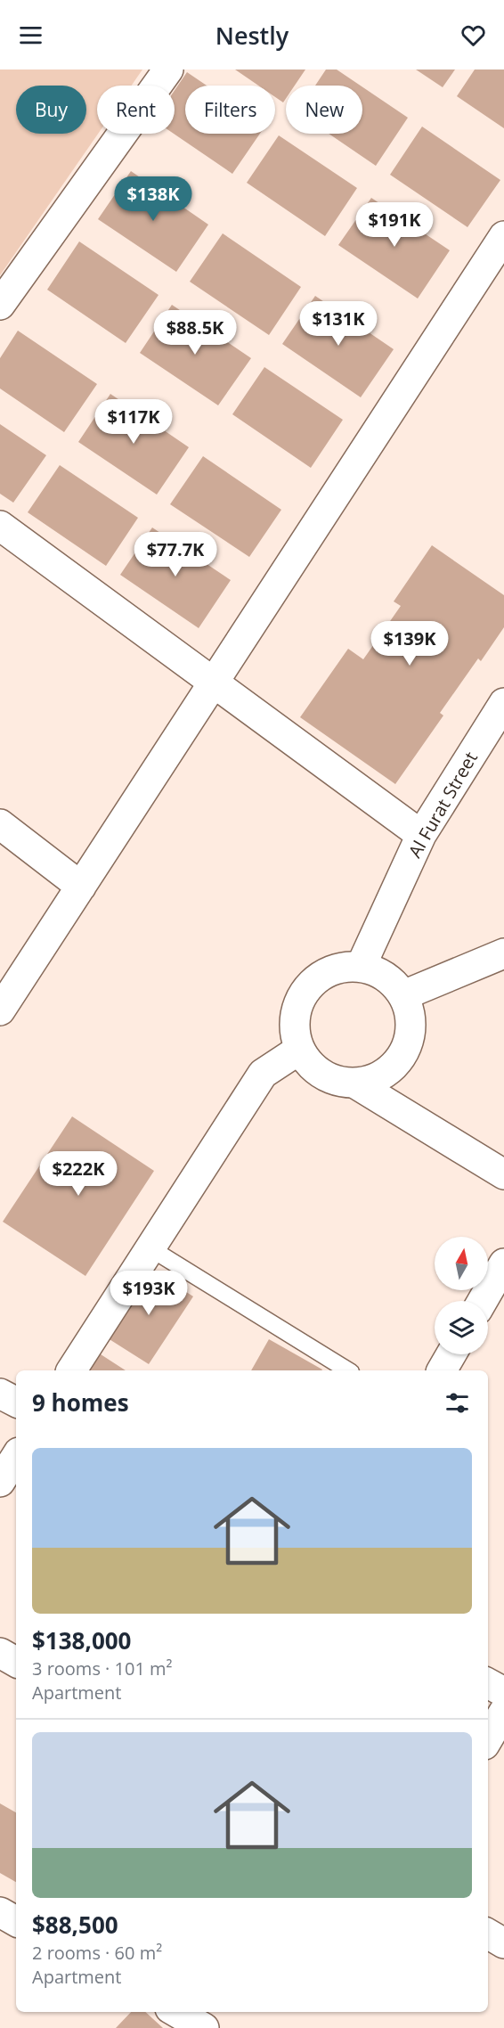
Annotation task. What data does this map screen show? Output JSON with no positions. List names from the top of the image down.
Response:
{
  "streets": {
    "street": ["Al Furat Street"]
  },
  "north": "top",
  "page": {
    "header": "Nestly",
    "chip": [
      "Buy",
      "Rent",
      "Filters",
      "New"
    ],
    "price": [
      "$138K",
      "$191K",
      "$131K",
      "$88.5K",
      "$117K",
      "$77.7K",
      "$139K",
      "$222K",
      "$193K"
    ],
    "heading": "9 homes",
    "list": [
      {
        "name": "$138,000",
        "note": "3 rooms · 101 m² · Apartment"
      },
      {
        "name": "$88,500",
        "note": "2 rooms · 60 m² · Apartment"
      }
    ]
  }
}
